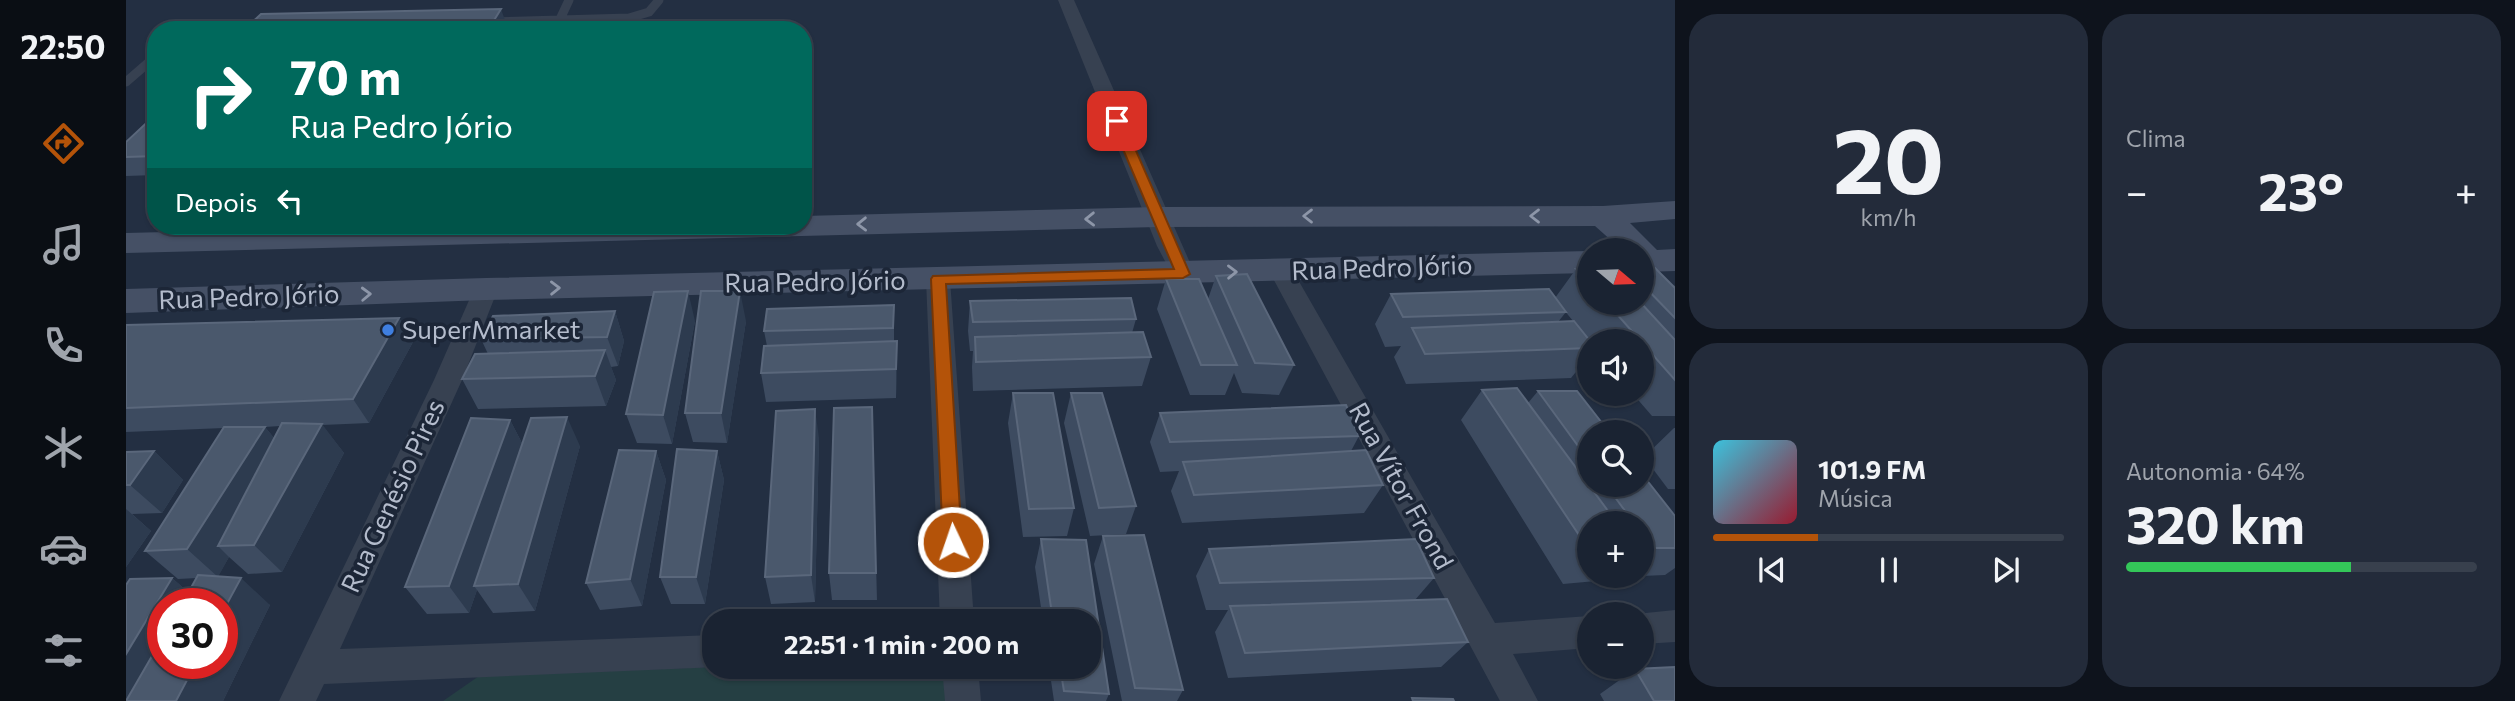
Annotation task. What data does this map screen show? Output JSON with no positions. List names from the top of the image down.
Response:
{
  "streets": {
    "main road": ["Rua Pedro Jório"],
    "street": ["Rua Vítor Frond", "Rua Genésio Pires"]
  },
  "crossings": [
    ["Rua Pedro Jório", "Rua Vítor Frond"],
    ["Rua Pedro Jório", "Rua Genésio Pires"]
  ],
  "places": ["SuperMmarket"],
  "north": "right",
  "page": {
    "tabs": "22:50",
    "tile": [
      ["20", "km/h"],
      "Clima",
      ["Autonomia · 64%", "320 km"]
    ],
    "turn": ["70 m", "Rua Pedro Jório"],
    "heat": ["−", "23°", "+"],
    "then": "Depois",
    "map_buttons": ["+", "−"],
    "song": ["101.9 FM", "Música"],
    "limit": "30",
    "trip": "22:51 · 1 min · 200 m"
  }
}
